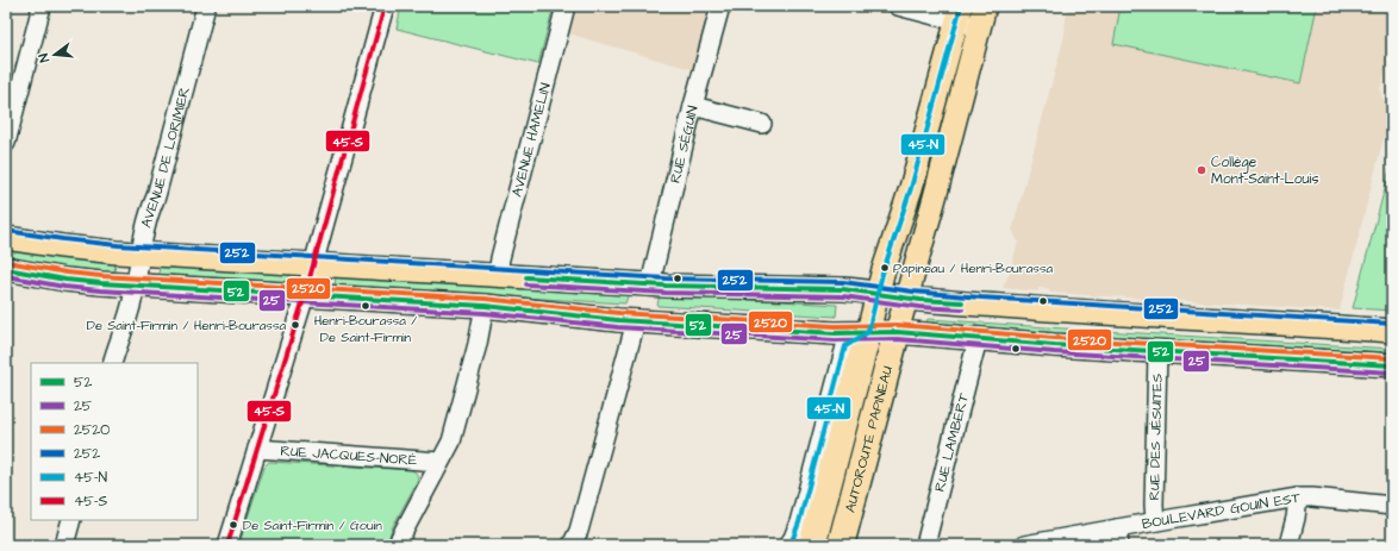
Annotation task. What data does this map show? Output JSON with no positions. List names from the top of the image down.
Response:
{
  "streets": {
    "highway": ["AUTOROUTE PAPINEAU"],
    "street": [
      "AVENUE HAMELIN",
      "RUE SÉGUIN",
      "AVENUE DE LORIMIER",
      "RUE DES JÉSUITES",
      "RUE LAMBERT",
      "RUE JACQUES-NORÉ",
      "BOULEVARD GOUIN EST"
    ]
  },
  "crossings": [
    ["RUE DES JÉSUITES", "BOULEVARD GOUIN EST"]
  ],
  "places": [
    "Collège Mont-Saint-Louis",
    "Papineau / Henri-Bourassa",
    "Henri-Bourassa / De Saint-Firmin",
    "De Saint-Firmin / Henri-Bourassa",
    "De Saint-Firmin / Gouin"
  ],
  "lines": [
    "transit line 45-N",
    "transit line 45-S",
    "transit line 252",
    "transit line 252O",
    "transit line 52",
    "transit line 25"
  ],
  "legend": [
    "52",
    "25",
    "252O",
    "252",
    "45-N",
    "45-S"
  ],
  "north": "left"
}
